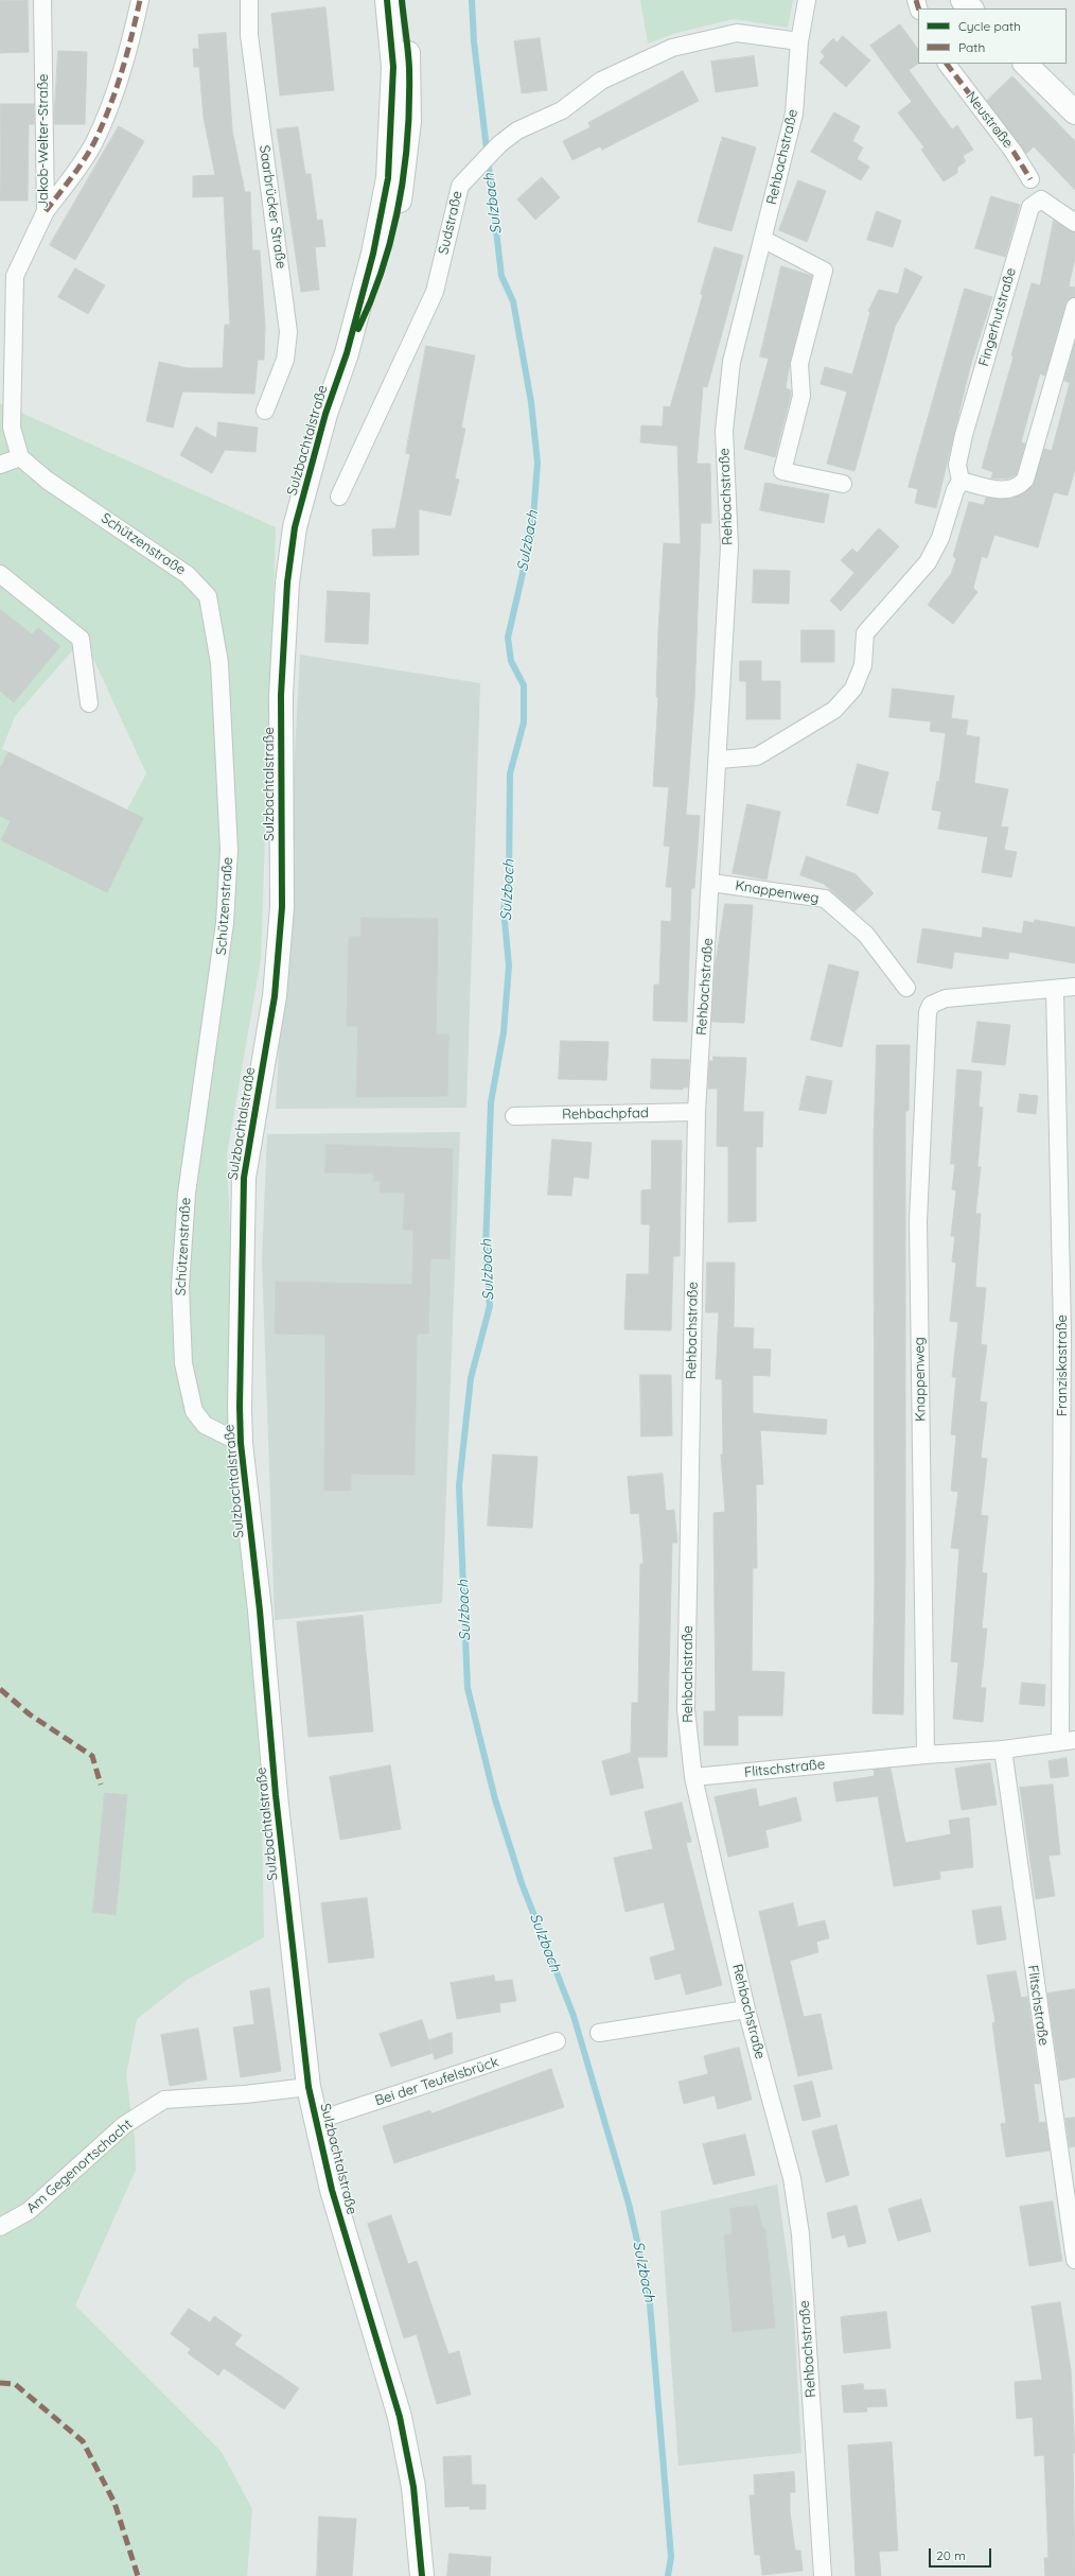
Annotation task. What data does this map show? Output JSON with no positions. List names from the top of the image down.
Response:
{
  "streets": {
    "main road": ["Sulzbachtalstraße"],
    "street": [
      "Neustraße",
      "Jakob-Welter-Straße",
      "Rehbachstraße",
      "Saarbrücker Straße",
      "Sudstraße",
      "Fingerhutstraße",
      "Schützenstraße",
      "Knappenweg",
      "Rehbachpfad",
      "Franziskastraße",
      "Flitschstraße",
      "Bei der Teufelsbrück",
      "Am Gegenortschacht"
    ]
  },
  "crossings": [
    ["Jakob-Welter-Straße", "Schützenstraße"],
    ["Rehbachstraße", "Sudstraße"],
    ["Rehbachstraße", "Fingerhutstraße"],
    ["Rehbachstraße", "Knappenweg"],
    ["Rehbachstraße", "Rehbachpfad"],
    ["Rehbachstraße", "Flitschstraße"],
    ["Sulzbachtalstraße", "Schützenstraße"],
    ["Sulzbachtalstraße", "Bei der Teufelsbrück"],
    ["Sulzbachtalstraße", "Am Gegenortschacht"],
    ["Knappenweg", "Franziskastraße"],
    ["Knappenweg", "Flitschstraße"],
    ["Franziskastraße", "Flitschstraße"]
  ],
  "water": ["Sulzbach"],
  "legend": ["Cycle path", "Path"],
  "scale_bar": "20 m"
}
